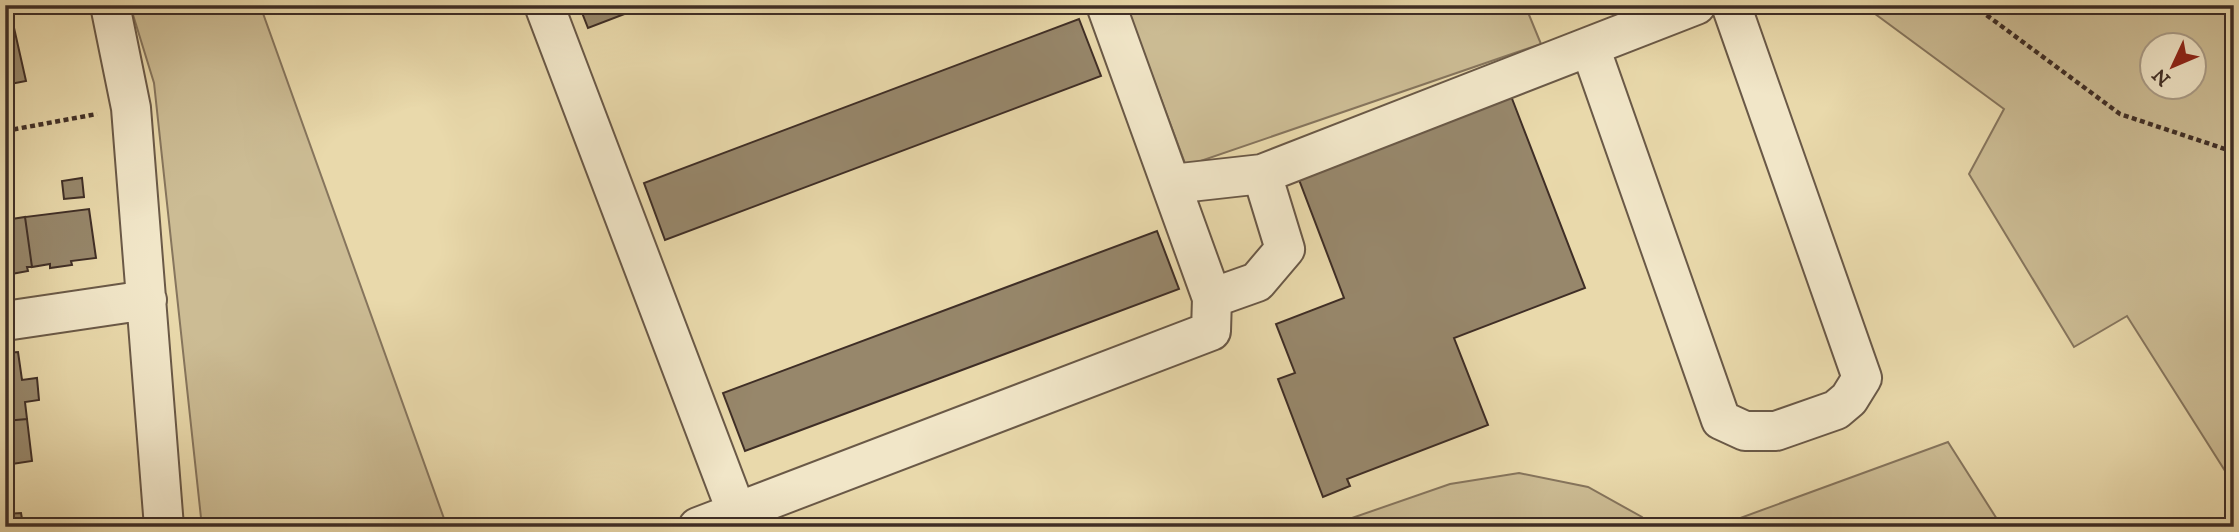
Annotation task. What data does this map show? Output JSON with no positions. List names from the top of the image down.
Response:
{
  "north": "bottom left"
}
